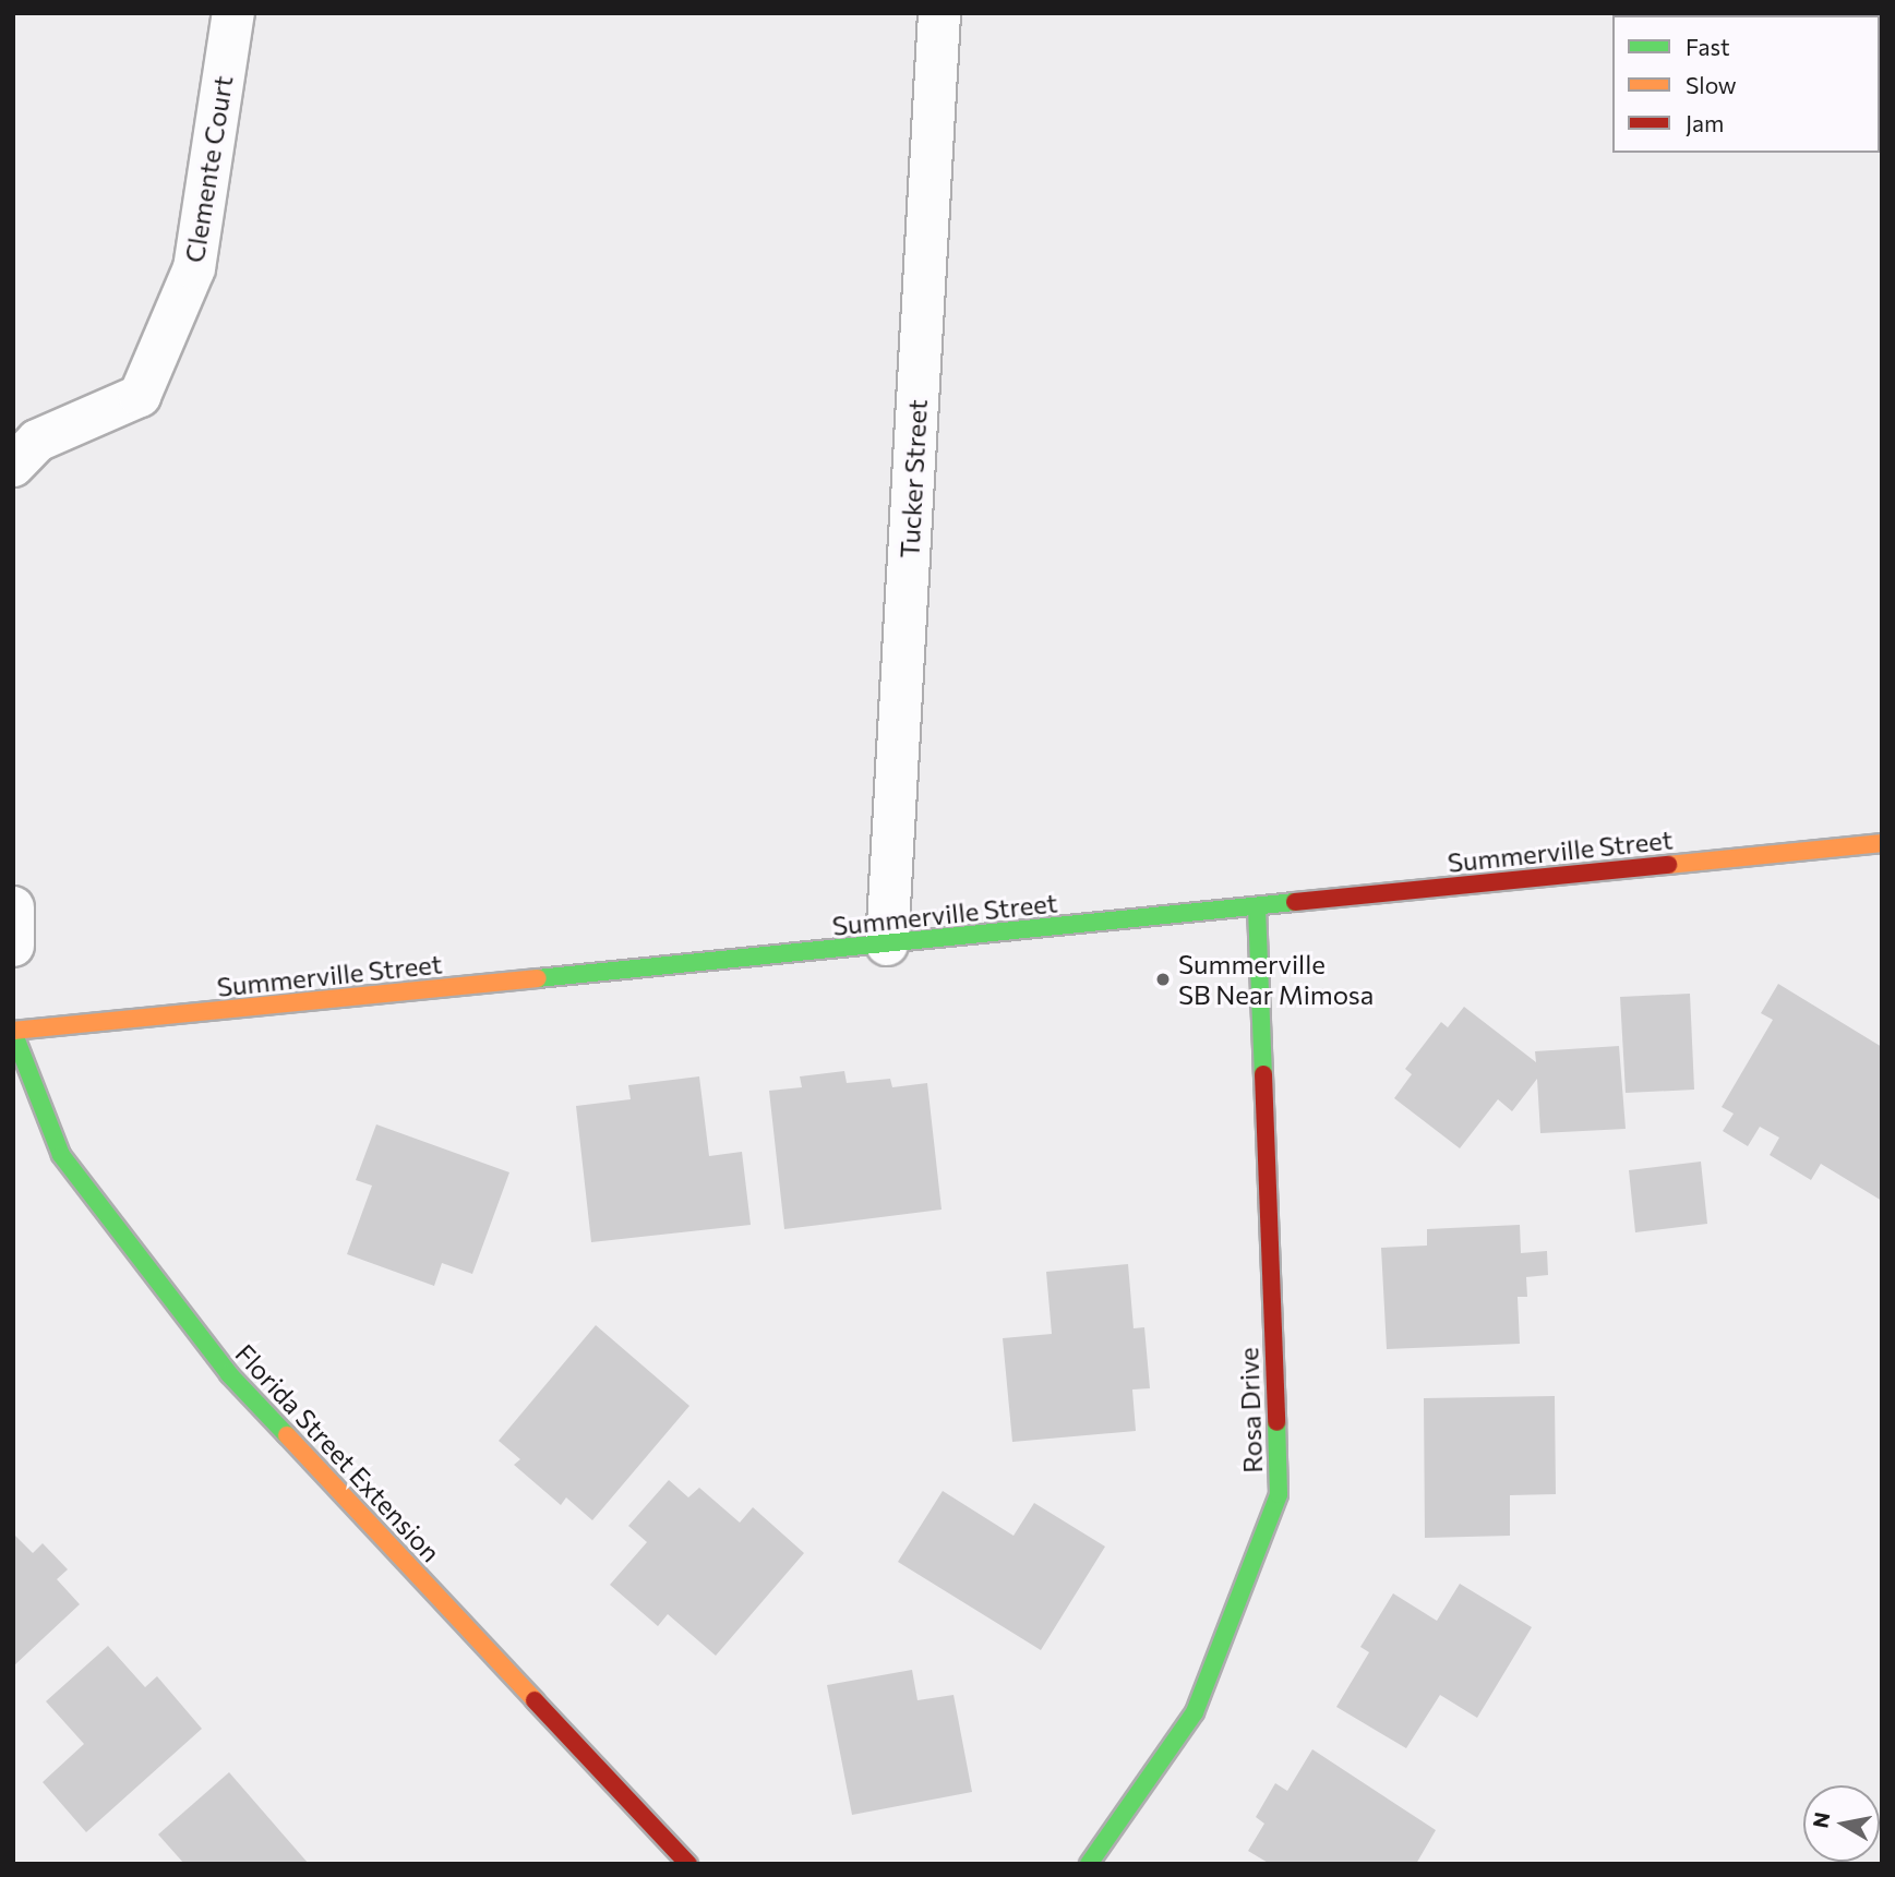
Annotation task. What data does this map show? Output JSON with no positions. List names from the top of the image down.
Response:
{
  "streets": {
    "street": [
      "Clemente Court",
      "Tucker Street",
      "Summerville Street",
      "Rosa Drive",
      "Florida Street Extension"
    ]
  },
  "crossings": [
    ["Tucker Street", "Summerville Street"],
    ["Summerville Street", "Rosa Drive"],
    ["Summerville Street", "Florida Street Extension"]
  ],
  "places": ["Summerville SB Near Mimosa"],
  "legend": ["Fast", "Slow", "Jam"],
  "north": "left"
}
